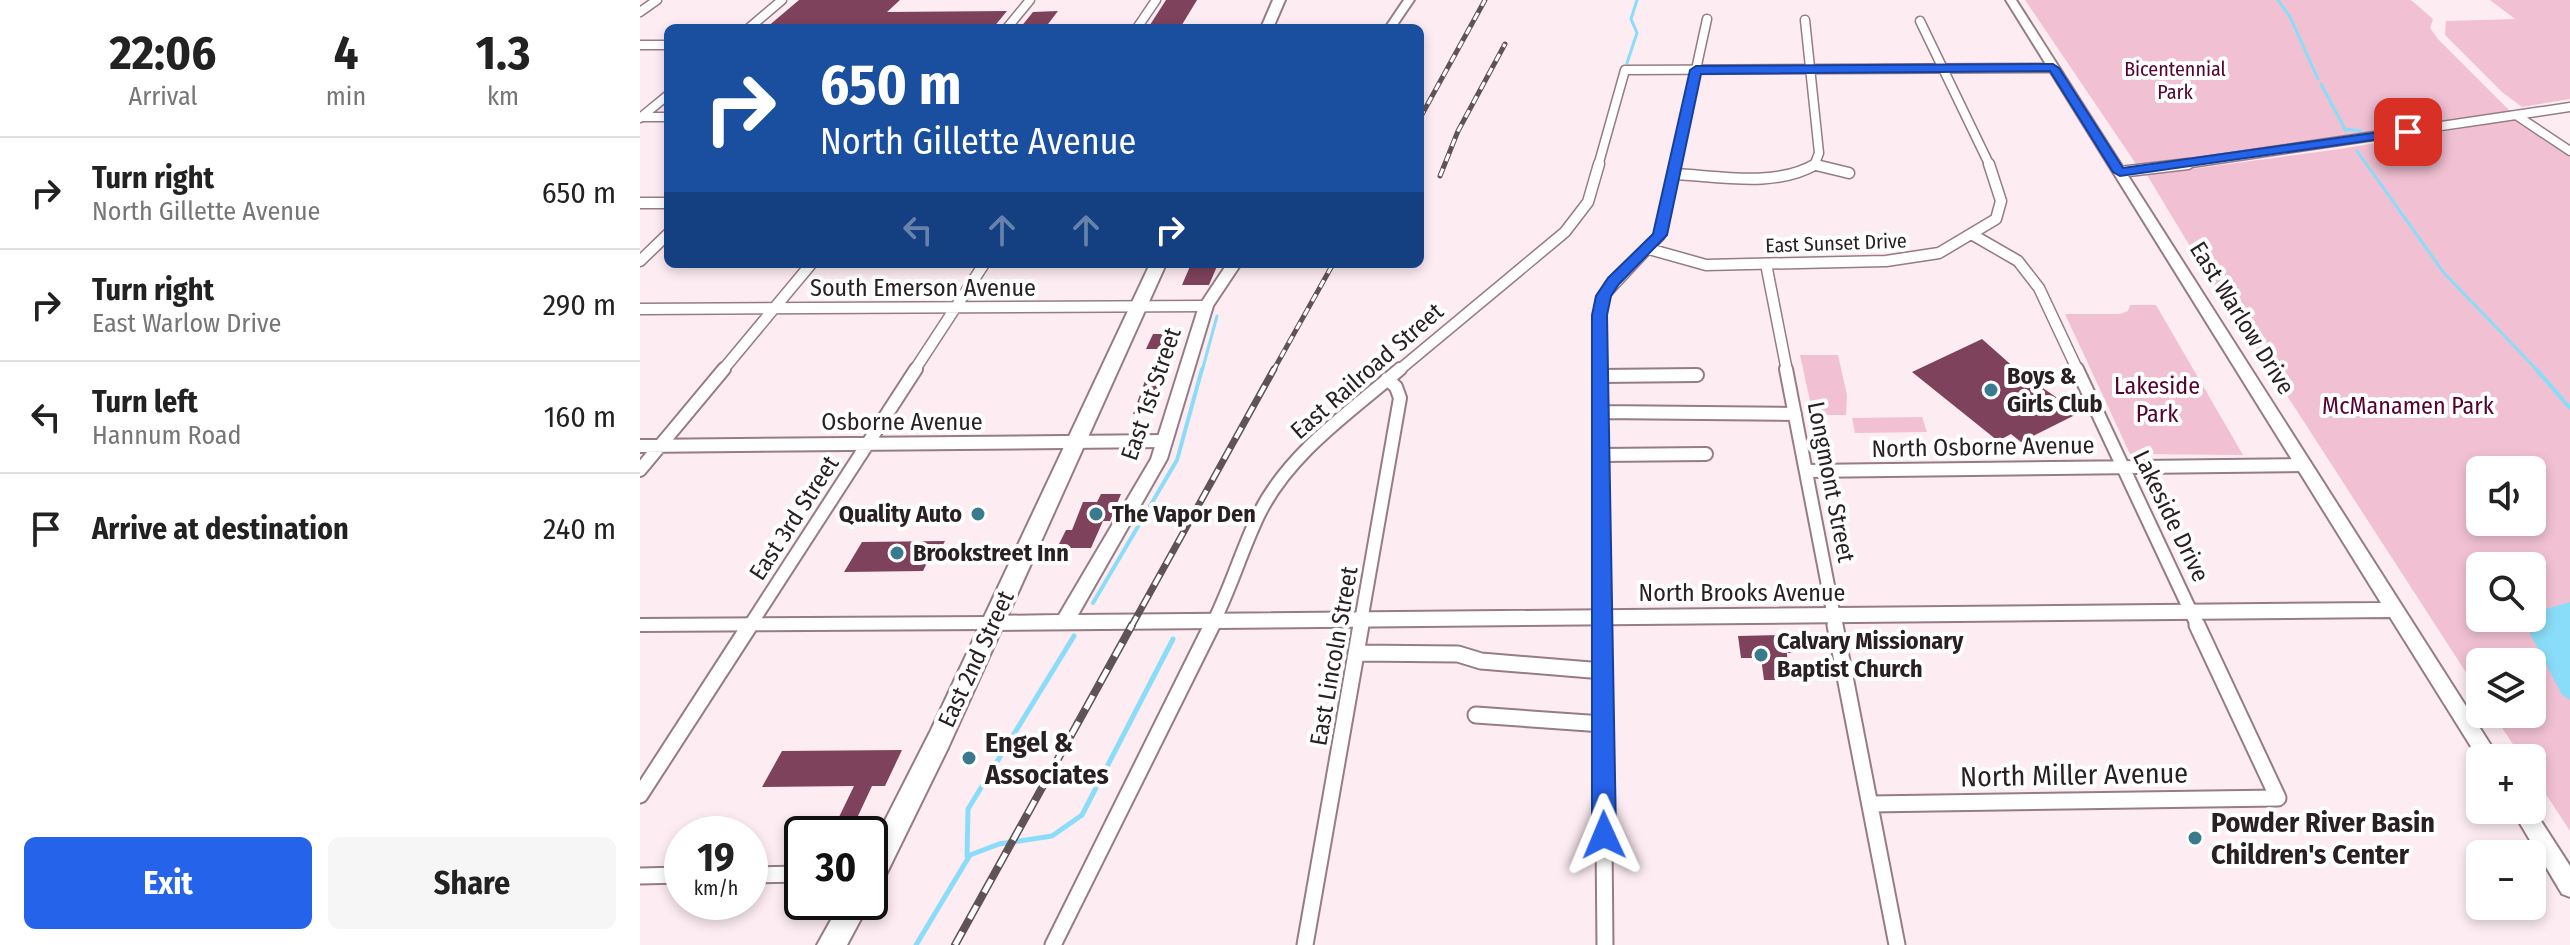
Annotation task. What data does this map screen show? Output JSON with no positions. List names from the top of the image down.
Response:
{
  "streets": {
    "main road": ["East 2nd Street"],
    "street": [
      "East Sunset Drive",
      "South Emerson Avenue",
      "East Warlow Drive",
      "East Railroad Street",
      "East 1st Street",
      "Osborne Avenue",
      "North Osborne Avenue",
      "Longmont Street",
      "Lakeside Drive",
      "East 3rd Street",
      "North Brooks Avenue",
      "East Lincoln Street",
      "North Miller Avenue"
    ]
  },
  "crossings": [
    ["East Sunset Drive", "Longmont Street"],
    ["East Sunset Drive", "Lakeside Drive"],
    ["South Emerson Avenue", "East 1st Street"],
    ["South Emerson Avenue", "East 3rd Street"],
    ["South Emerson Avenue", "East 2nd Street"],
    ["East Warlow Drive", "North Osborne Avenue"],
    ["East Warlow Drive", "North Brooks Avenue"],
    ["East Railroad Street", "North Brooks Avenue"],
    ["East Railroad Street", "East Lincoln Street"],
    ["East 1st Street", "Osborne Avenue"],
    ["East 1st Street", "North Brooks Avenue"],
    ["Osborne Avenue", "East 3rd Street"],
    ["Osborne Avenue", "East 2nd Street"],
    ["North Osborne Avenue", "Longmont Street"],
    ["North Osborne Avenue", "Lakeside Drive"],
    ["Longmont Street", "North Brooks Avenue"],
    ["Longmont Street", "North Miller Avenue"],
    ["Lakeside Drive", "North Brooks Avenue"],
    ["Lakeside Drive", "North Miller Avenue"],
    ["North Brooks Avenue", "East Lincoln Street"],
    ["North Brooks Avenue", "East 2nd Street"]
  ],
  "parks": ["Bicentennial Park", "Lakeside Park", "McManamen Park"],
  "places": [
    "Boys & Girls Club",
    "Quality Auto",
    "The Vapor Den",
    "Brookstreet Inn",
    "Calvary Missionary Baptist Church",
    "Engel & Associates",
    "Powder River Basin Children's Center"
  ],
  "page": {
    "eta": [
      "22:06",
      "Arrival",
      "4",
      "min",
      "1.3",
      "km"
    ],
    "turn": ["650 m", "North Gillette Avenue"],
    "list": [
      {
        "name": "Turn right",
        "note": "North Gillette Avenue",
        "value": "650 m"
      },
      {
        "name": "Turn right",
        "note": "East Warlow Drive",
        "value": "290 m"
      },
      {
        "name": "Turn left",
        "note": "Hannum Road",
        "value": "160 m"
      },
      {
        "name": "Arrive at destination",
        "value": "240 m"
      }
    ],
    "map_buttons": ["+", "−"],
    "speed": "19 km/h",
    "limit": "30",
    "buttons": ["Exit", "Share"]
  }
}
